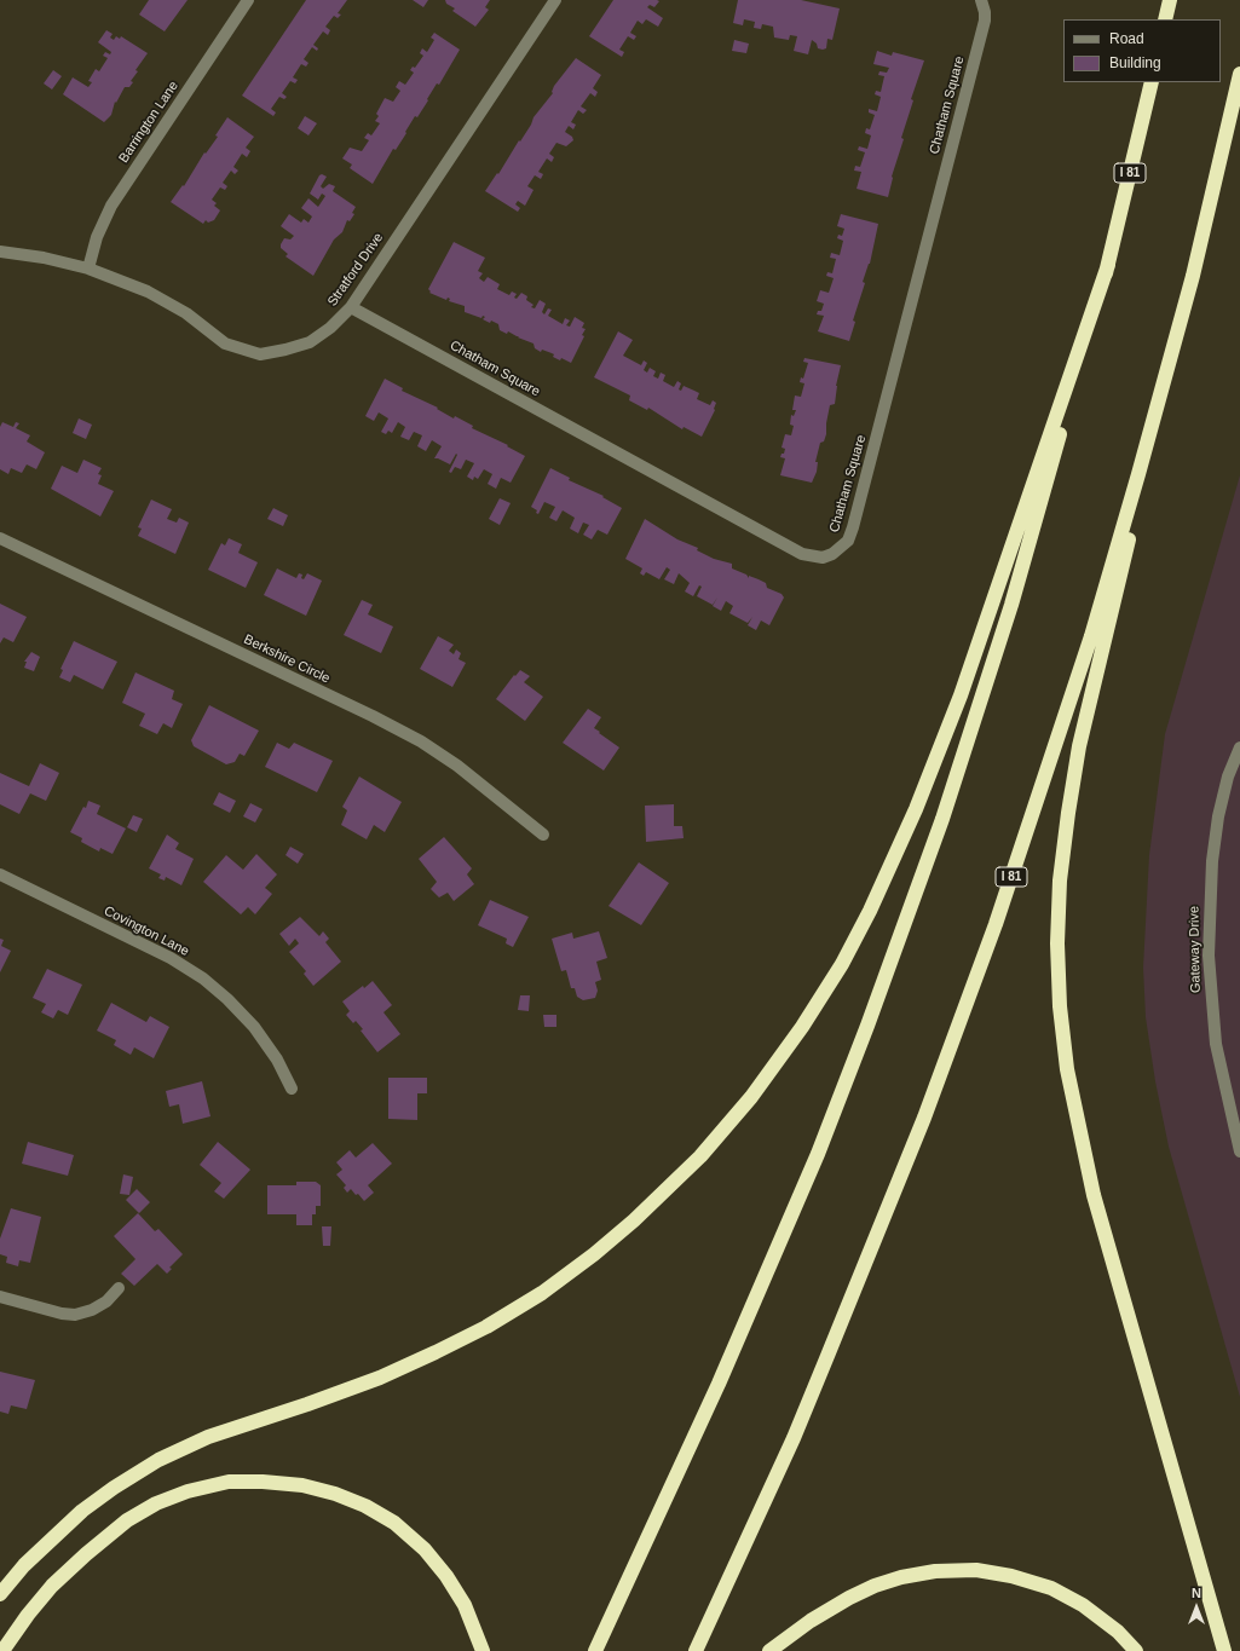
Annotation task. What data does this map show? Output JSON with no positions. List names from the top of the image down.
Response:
{
  "streets": {
    "highway": ["I 81"],
    "street": [
      "Chatham Square",
      "Barrington Lane",
      "Stratford Drive",
      "Berkshire Circle",
      "Covington Lane",
      "Gateway Drive"
    ]
  },
  "crossings": [
    ["Chatham Square", "Stratford Drive"],
    ["Barrington Lane", "Stratford Drive"]
  ],
  "legend": ["Road", "Building"],
  "north": "top"
}
